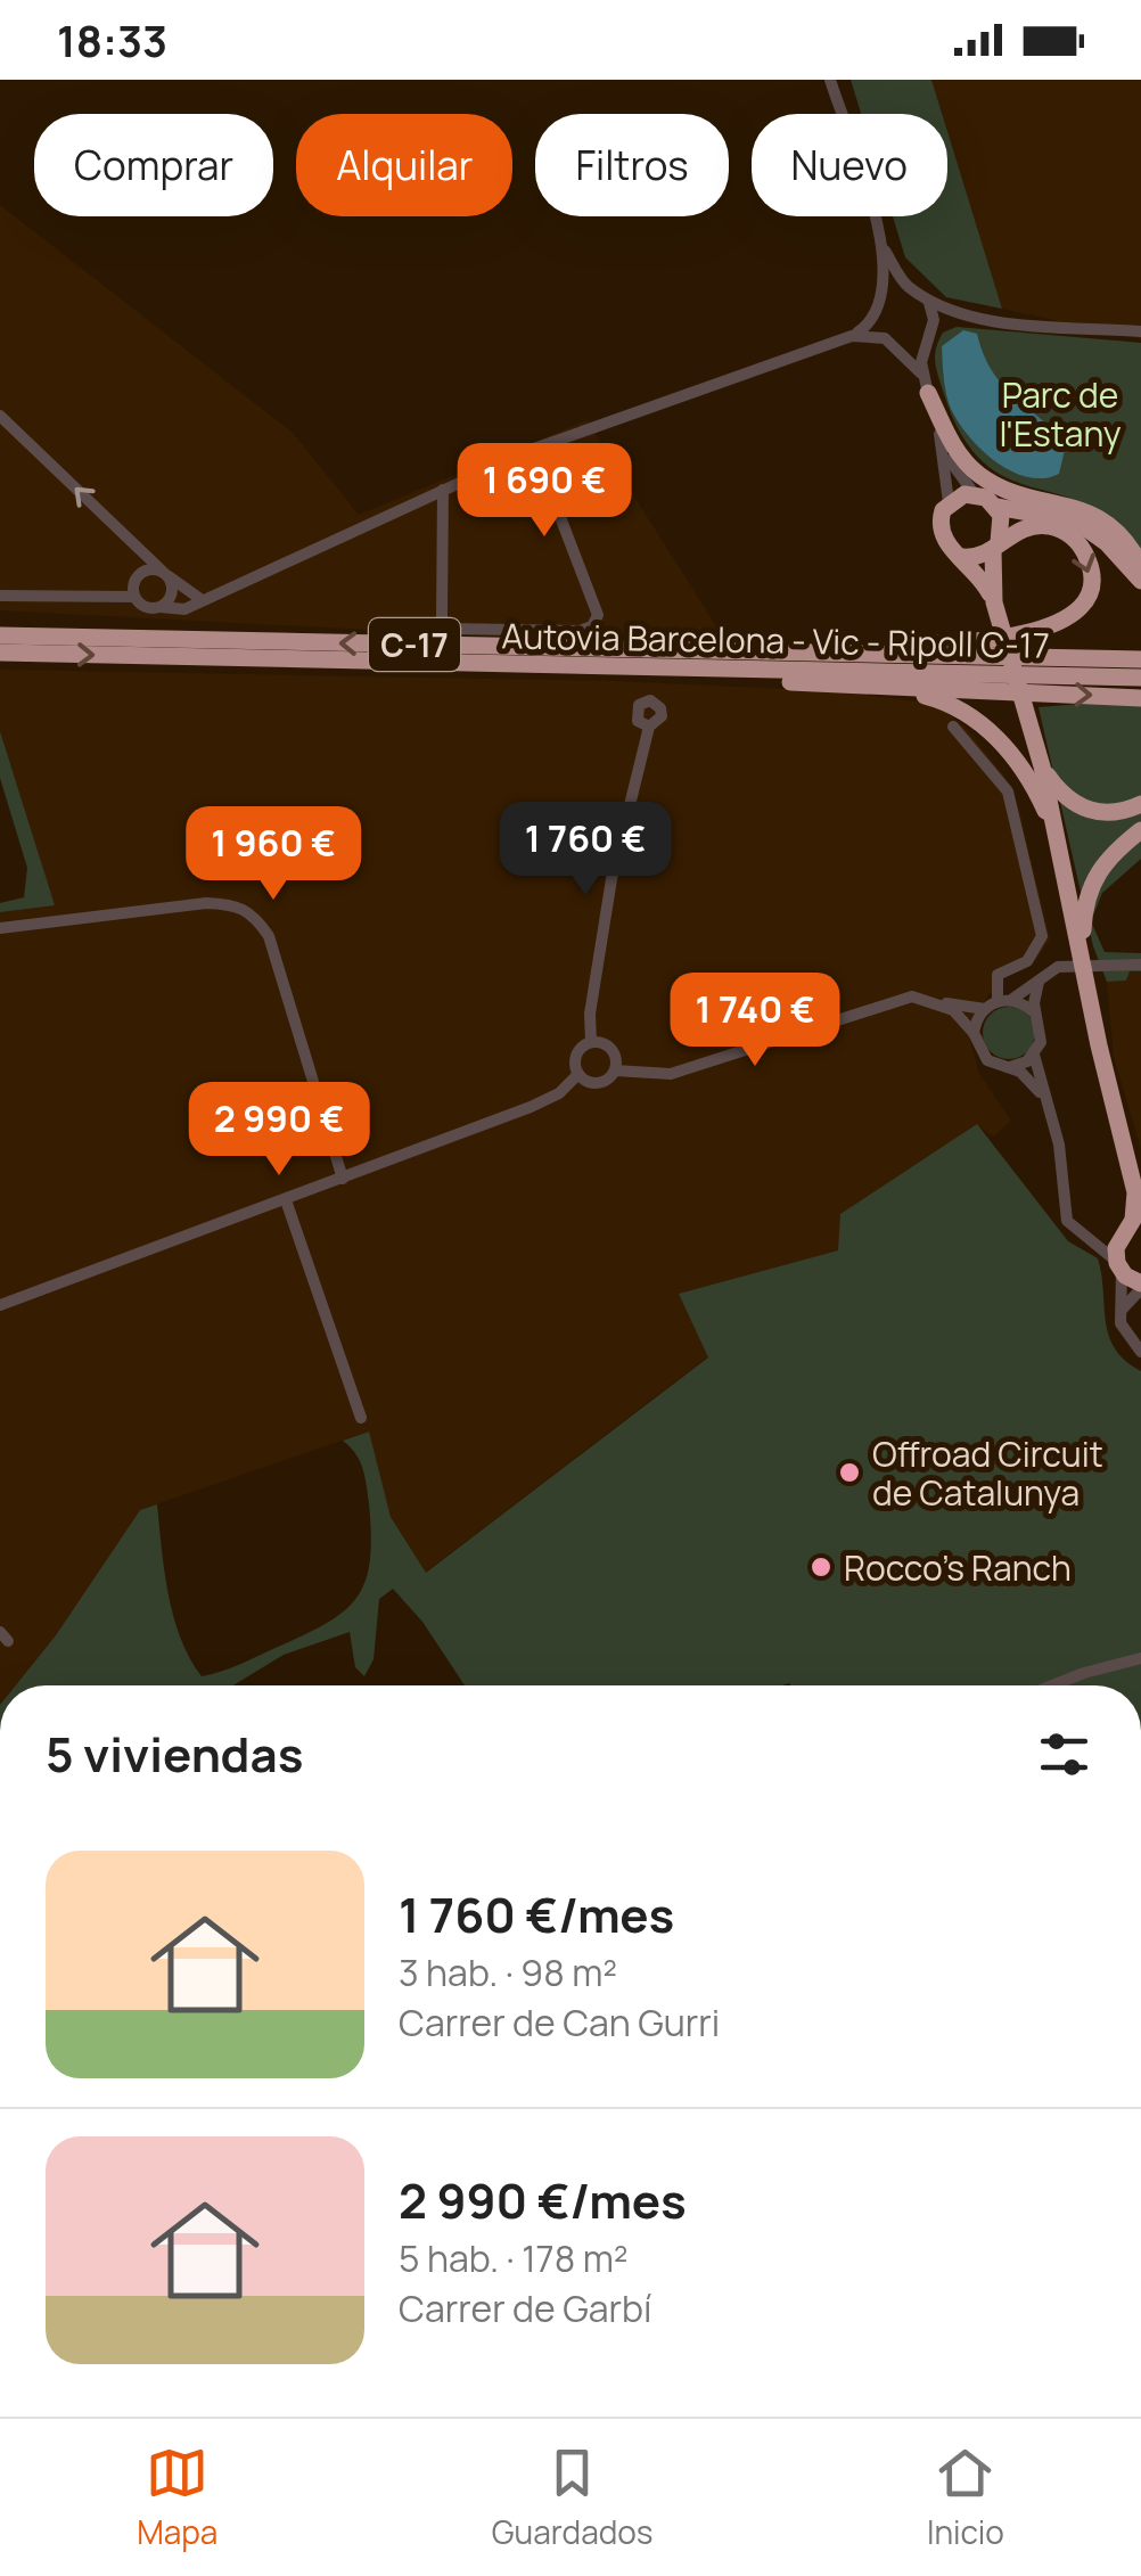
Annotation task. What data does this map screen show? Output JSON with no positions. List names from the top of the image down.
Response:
{
  "streets": {
    "highway": ["Autovia Barcelona - Vic - Ripoll C-17", "C-17"]
  },
  "parks": ["Parc de l'Estany"],
  "places": ["Offroad Circuit de Catalunya", "Rocco's Ranch"],
  "page": {
    "status": "18:33",
    "chip": [
      "Comprar",
      "Alquilar",
      "Filtros",
      "Nuevo"
    ],
    "price": [
      "1 690 €",
      "1 760 €",
      "1 960 €",
      "1 740 €",
      "2 990 €"
    ],
    "heading": "5 viviendas",
    "list": [
      {
        "name": "1 760 €/mes",
        "note": "3 hab. · 98 m² · Carrer de Can Gurri"
      },
      {
        "name": "2 990 €/mes",
        "note": "5 hab. · 178 m² · Carrer de Garbí"
      }
    ],
    "tabs": ["Mapa", "Guardados", "Inicio"]
  }
}
